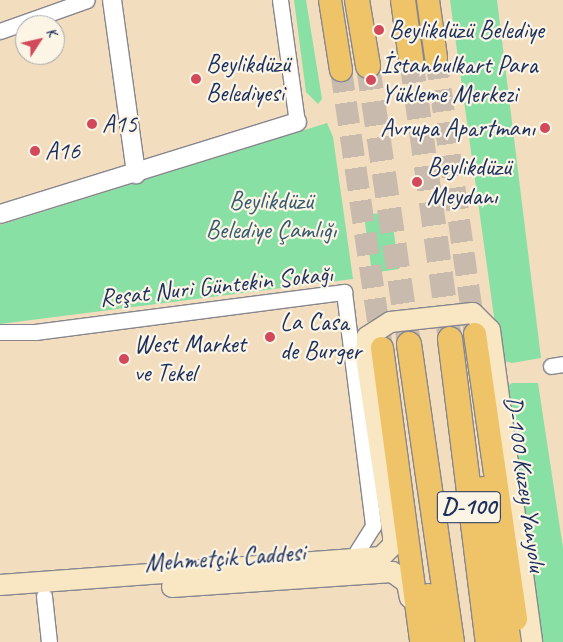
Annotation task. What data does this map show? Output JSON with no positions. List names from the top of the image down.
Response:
{
  "streets": {
    "highway": ["D-100"],
    "main road": ["D-100 Kuzey Yanyolu", "Mehmetçik Caddesi"],
    "street": ["Reşat Nuri Güntekin Sokağı"]
  },
  "crossings": [
    ["Reşat Nuri Güntekin Sokağı", "Mehmetçik Caddesi"]
  ],
  "parks": ["Beylikdüzü Belediye Çamlığı"],
  "places": [
    "Beylikdüzü Belediye",
    "Beylikdüzü Belediyesi",
    "İstanbulkart Para Yükleme Merkezi",
    "A15",
    "Avrupa Apartmanı",
    "A16",
    "Beylikdüzü Meydanı",
    "La Casa de Burger",
    "West Market ve Tekel"
  ],
  "north": "top right"
}
